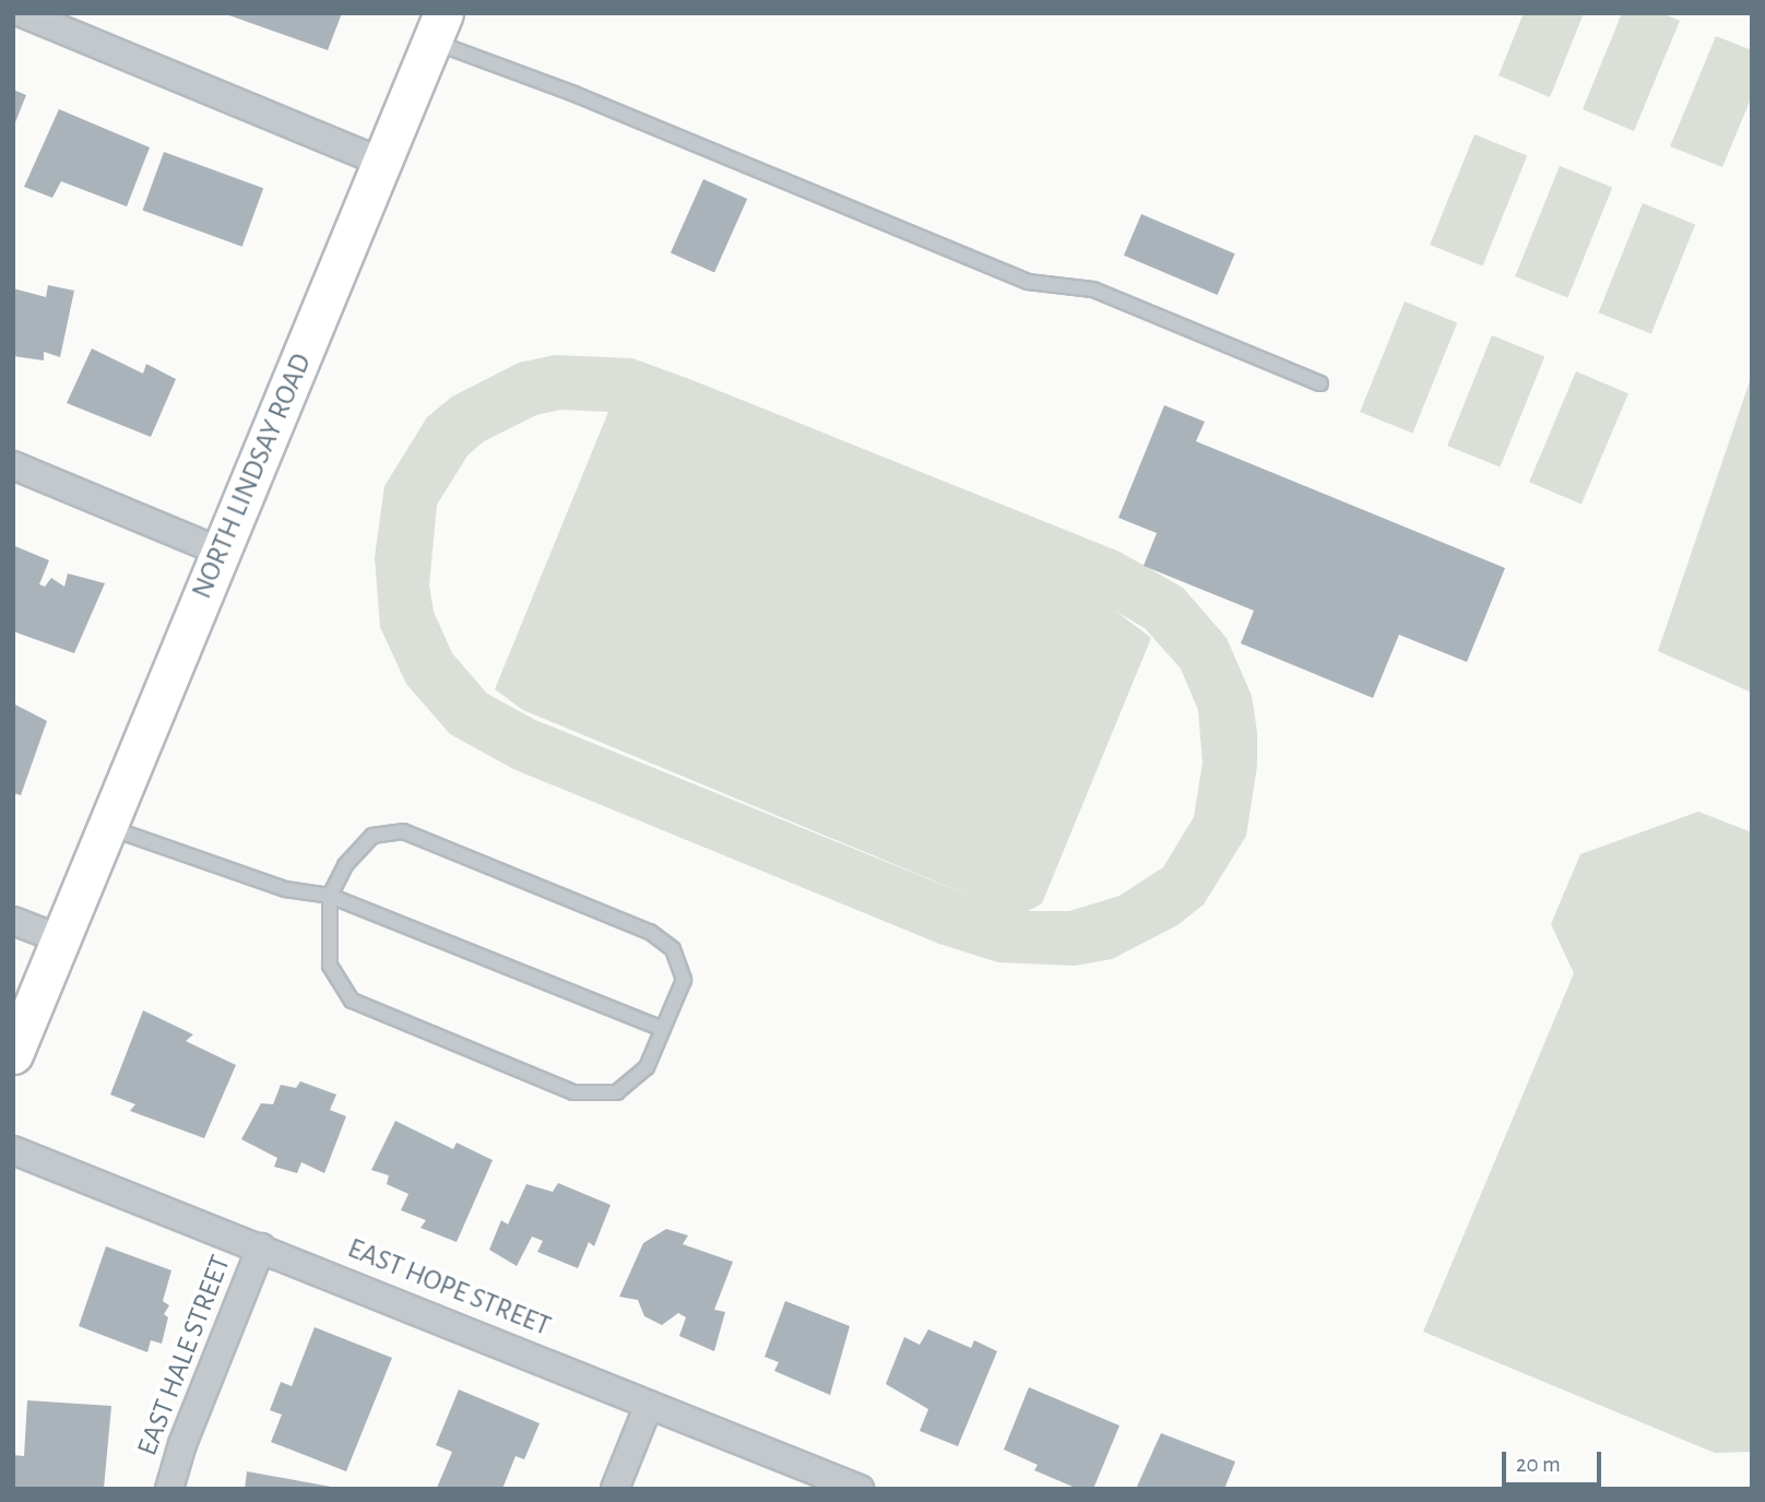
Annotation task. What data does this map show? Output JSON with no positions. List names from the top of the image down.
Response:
{
  "streets": {
    "main road": ["NORTH LINDSAY ROAD"],
    "street": ["EAST HOPE STREET", "EAST HALE STREET"]
  },
  "crossings": [
    ["EAST HOPE STREET", "EAST HALE STREET"]
  ],
  "scale_bar": "20 m"
}
